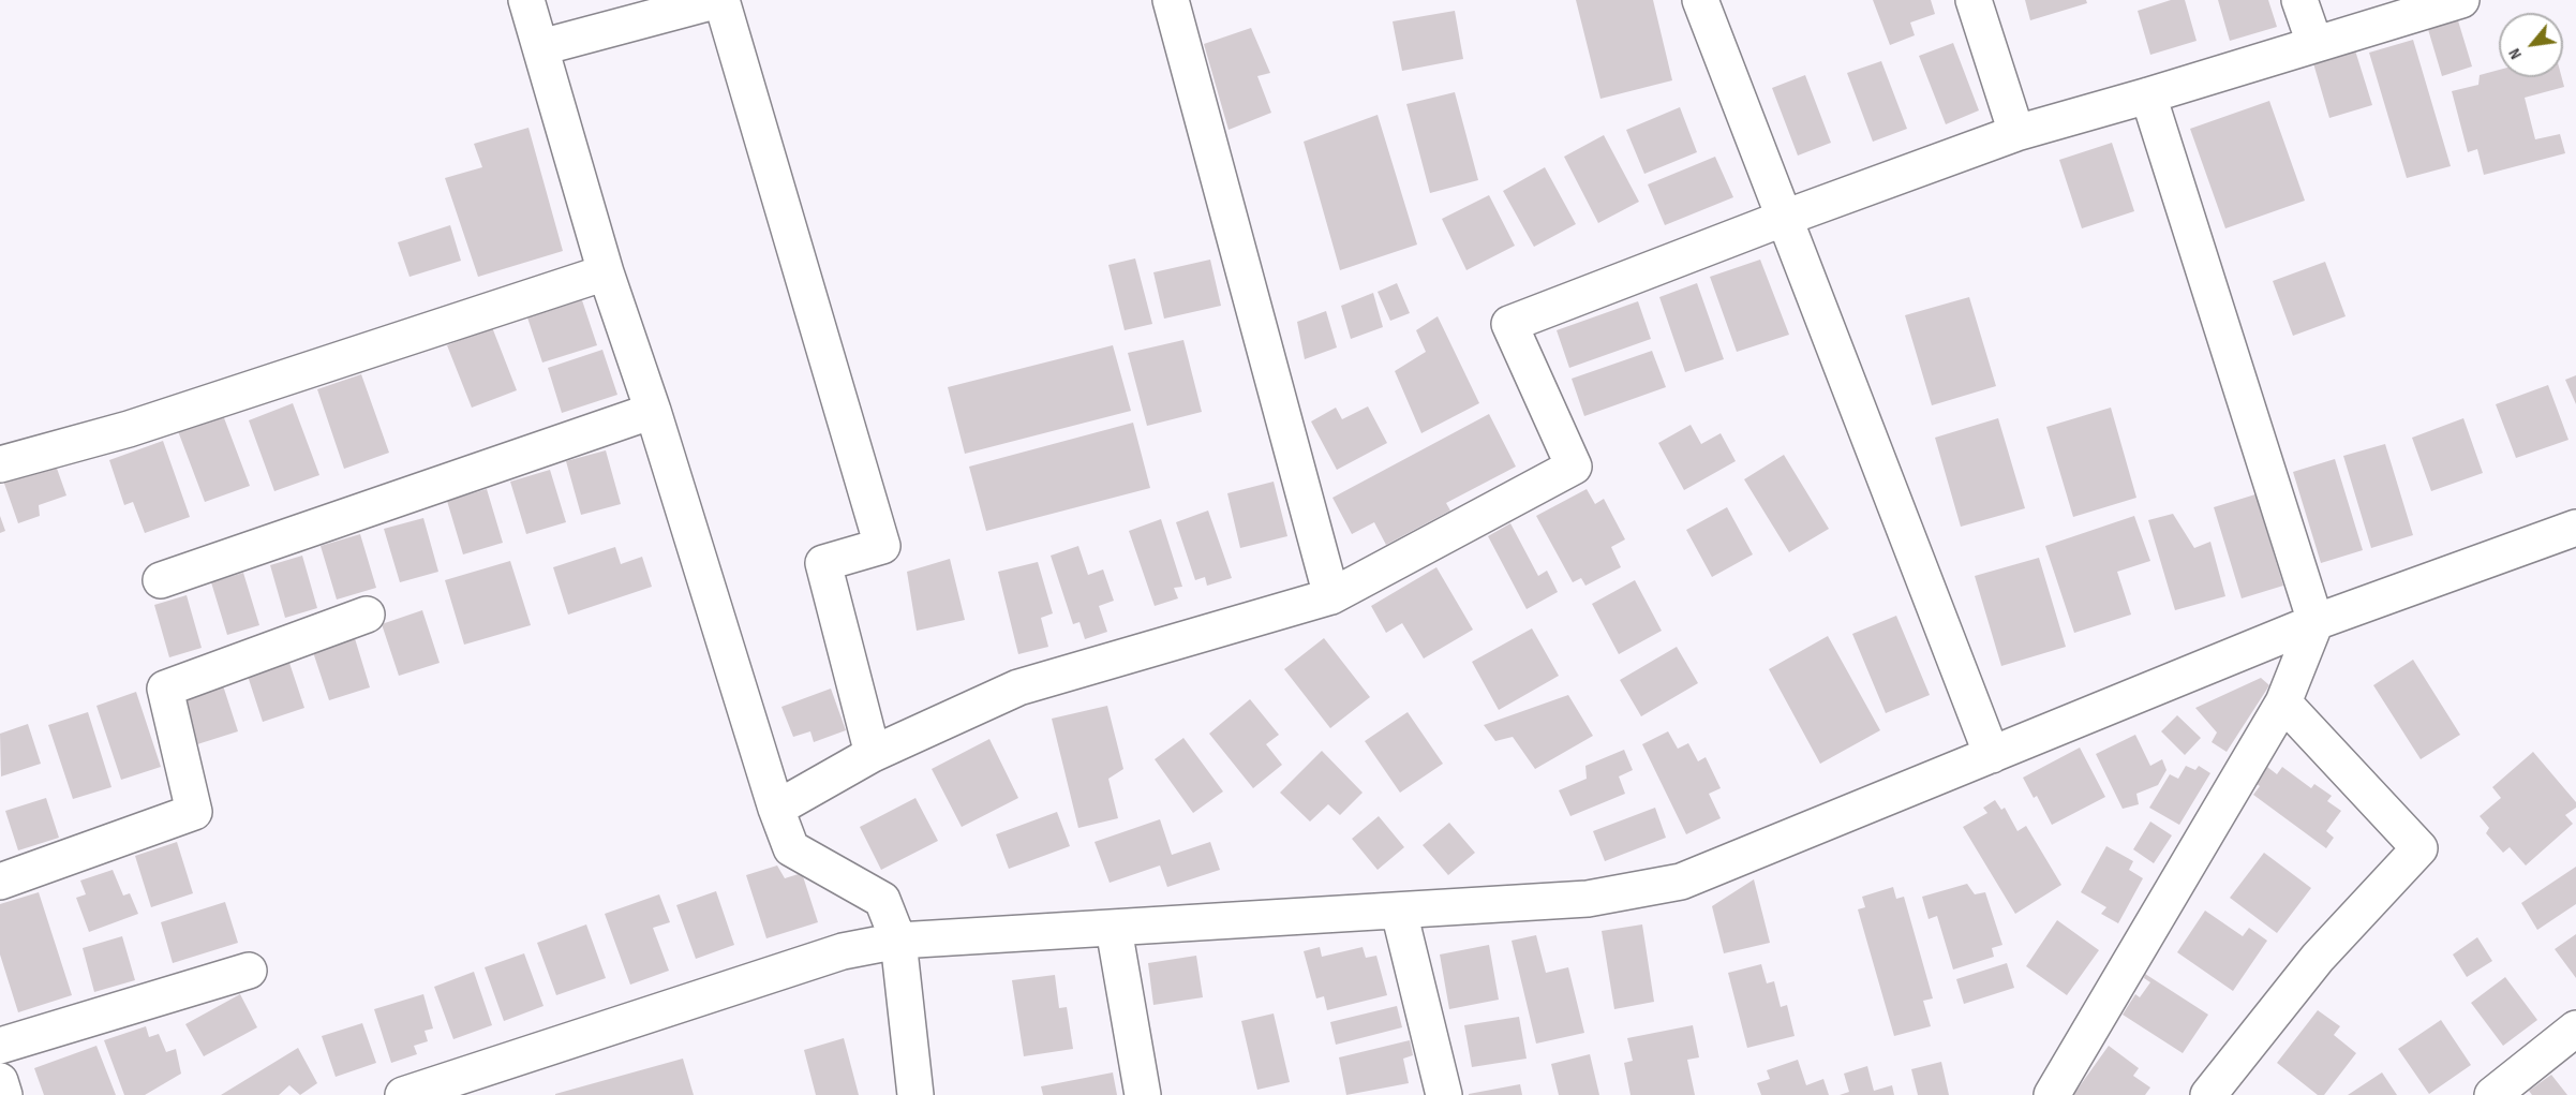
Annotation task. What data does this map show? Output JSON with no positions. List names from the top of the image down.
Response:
{
  "north": "bottom left"
}
